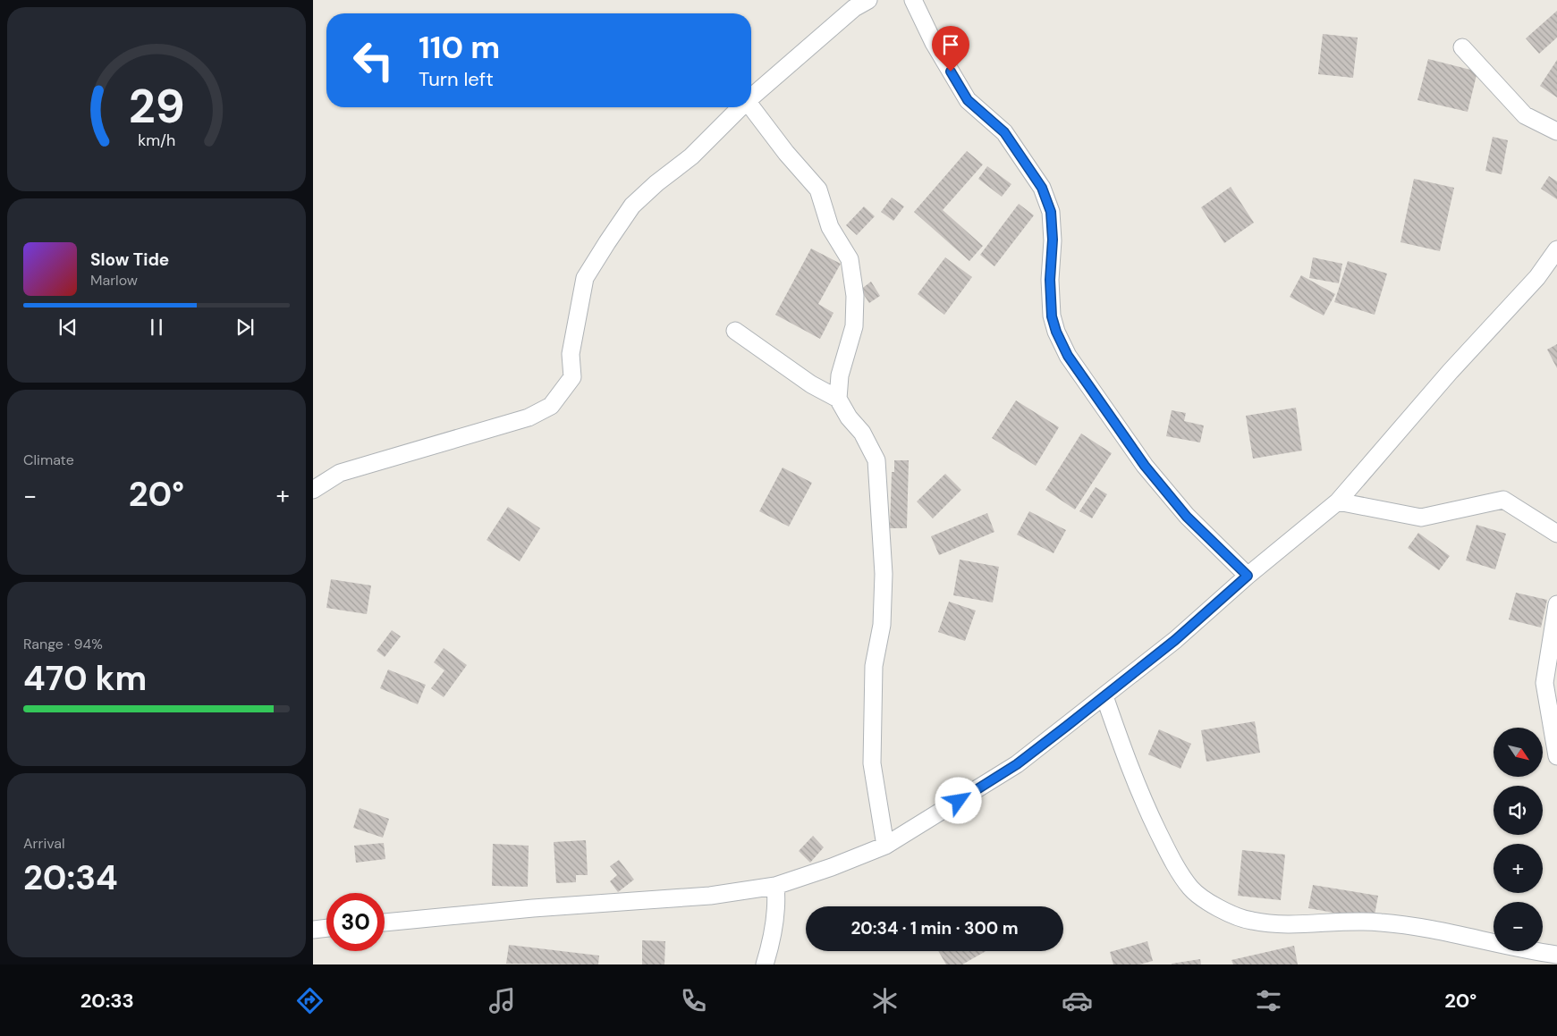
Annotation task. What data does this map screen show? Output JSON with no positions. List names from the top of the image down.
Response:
{
  "north": "bottom right",
  "page": {
    "turn": ["110 m", "Turn left"],
    "song": ["Slow Tide", "Marlow"],
    "tile": [
      "Climate",
      ["Range · 94%", "470 km"],
      ["Arrival", "20:34"]
    ],
    "heat": ["−", "20°", "+"],
    "map_buttons": ["+", "−"],
    "limit": "30",
    "trip": "20:34 · 1 min · 300 m",
    "tabs": ["20:33", "20°"],
    "gauge": ["29", "km/h"]
  }
}
